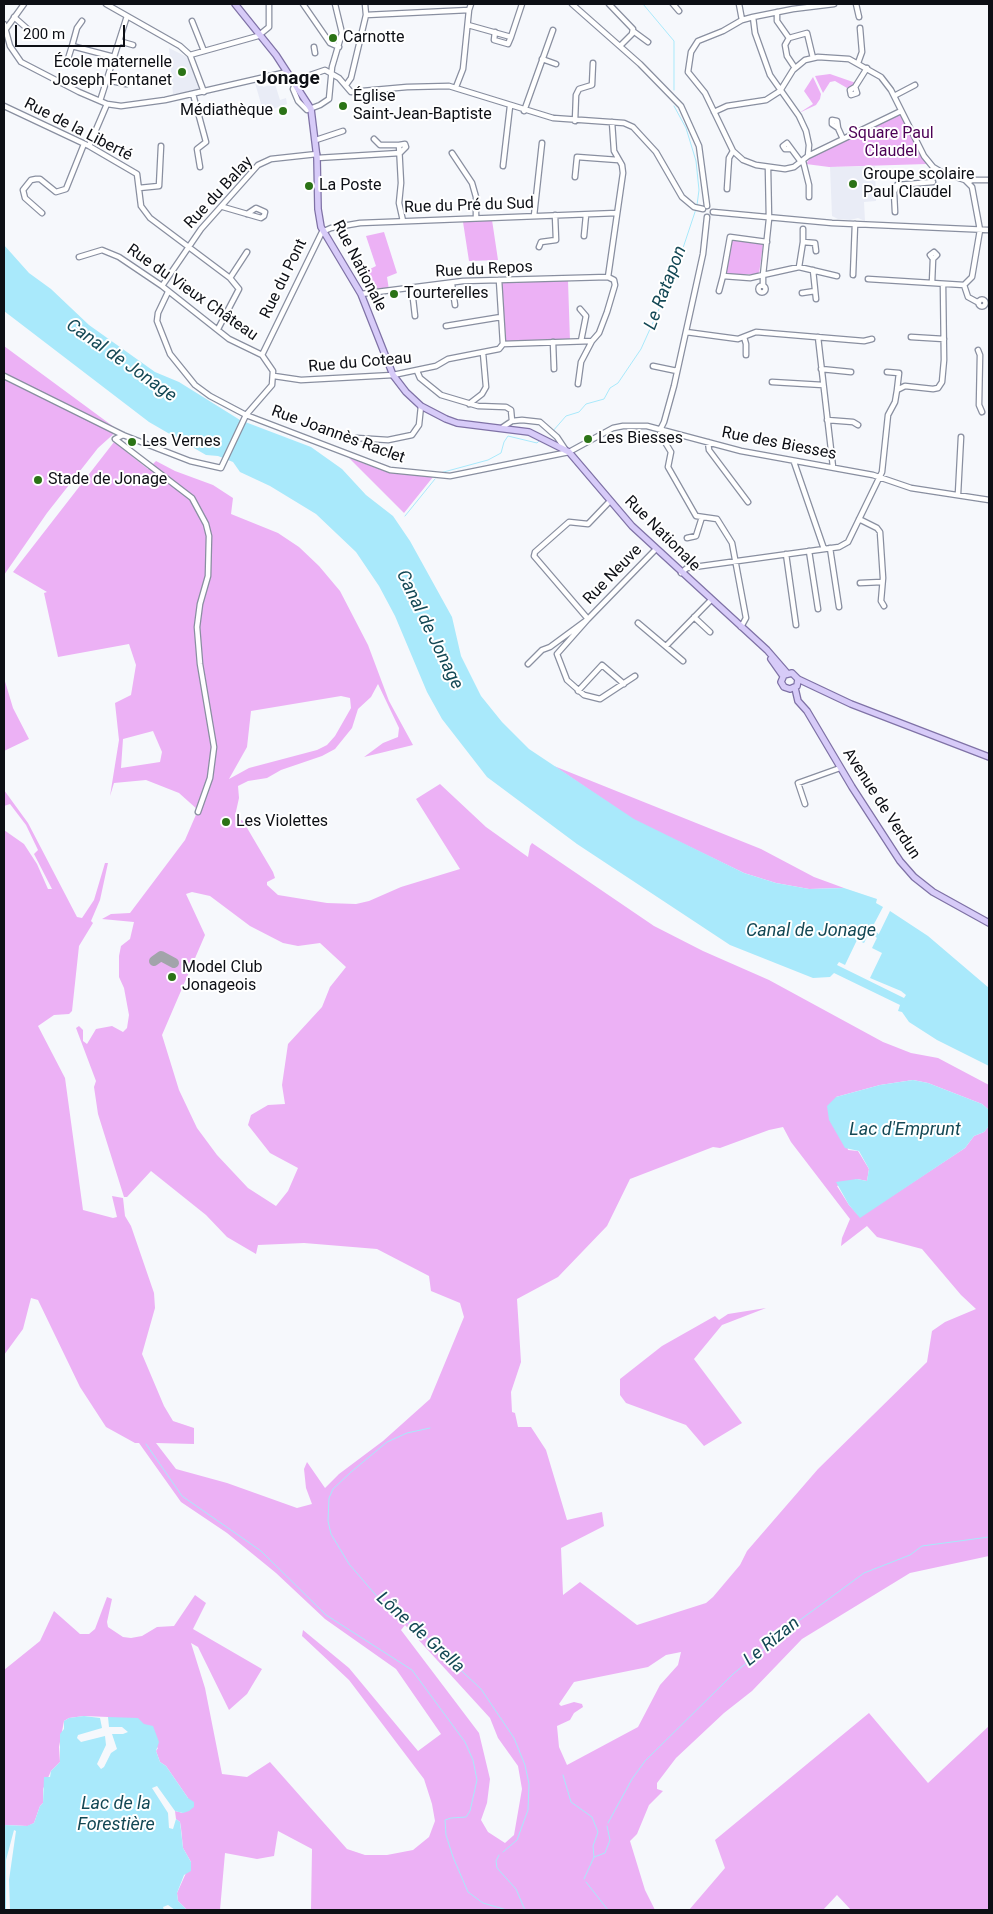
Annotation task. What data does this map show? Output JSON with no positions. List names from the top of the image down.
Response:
{
  "streets": {
    "main road": ["Rue Nationale", "Avenue de Verdun"],
    "street": [
      "Rue de la Liberté",
      "Rue du Balay",
      "Rue du Pré du Sud",
      "Rue du Repos",
      "Rue du Pont",
      "Rue du Vieux Château",
      "Rue du Coteau",
      "Rue Joannès Raclet",
      "Rue des Biesses",
      "Rue Neuve"
    ]
  },
  "crossings": [
    ["Rue de la Liberté", "Rue du Balay"],
    ["Rue du Balay", "Rue Nationale"],
    ["Rue du Balay", "Rue du Vieux Château"],
    ["Rue du Pré du Sud", "Rue Nationale"],
    ["Rue du Pré du Sud", "Rue du Pont"],
    ["Rue Nationale", "Rue du Pont"],
    ["Rue Nationale", "Rue du Coteau"],
    ["Rue Nationale", "Rue Joannès Raclet"],
    ["Rue Nationale", "Rue des Biesses"],
    ["Rue Nationale", "Rue Neuve"],
    ["Rue Nationale", "Avenue de Verdun"],
    ["Rue du Pont", "Rue du Vieux Château"],
    ["Rue du Vieux Château", "Rue Joannès Raclet"],
    ["Rue Joannès Raclet", "Rue des Biesses"]
  ],
  "districts": ["Jonage"],
  "water": [
    "Le Ratapon",
    "Canal de Jonage",
    "Lac d'Emprunt",
    "Lône de Grella",
    "Le Rizan",
    "Lac de la Forestière"
  ],
  "parks": ["Square Paul Claudel"],
  "places": [
    "Carnotte",
    "École maternelle Joseph Fontanet",
    "Église Saint-Jean-Baptiste",
    "Médiathèque",
    "Groupe scolaire Paul Claudel",
    "La Poste",
    "Tourterelles",
    "Les Biesses",
    "Les Vernes",
    "Stade de Jonage",
    "Les Violettes",
    "Model Club Jonageois"
  ],
  "scale_bar": "200 m"
}
